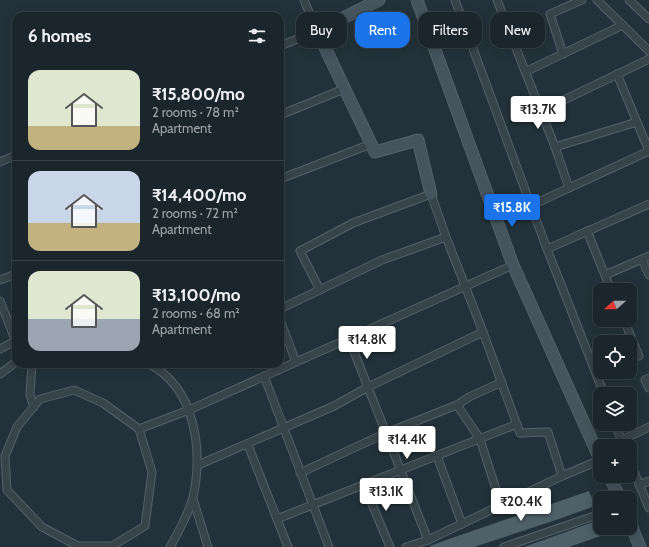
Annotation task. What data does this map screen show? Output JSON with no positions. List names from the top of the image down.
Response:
{
  "north": "left",
  "page": {
    "chip": [
      "Buy",
      "Rent",
      "Filters",
      "New"
    ],
    "heading": "6 homes",
    "list": [
      {
        "name": "₹15,800/mo",
        "note": "2 rooms · 78 m² · Apartment"
      },
      {
        "name": "₹14,400/mo",
        "note": "2 rooms · 72 m² · Apartment"
      },
      {
        "name": "₹13,100/mo",
        "note": "2 rooms · 68 m² · Apartment"
      }
    ],
    "price": [
      "₹13.7K",
      "₹15.8K",
      "₹14.8K",
      "₹14.4K",
      "₹13.1K",
      "₹20.4K"
    ],
    "map_buttons": ["+", "−"]
  }
}
